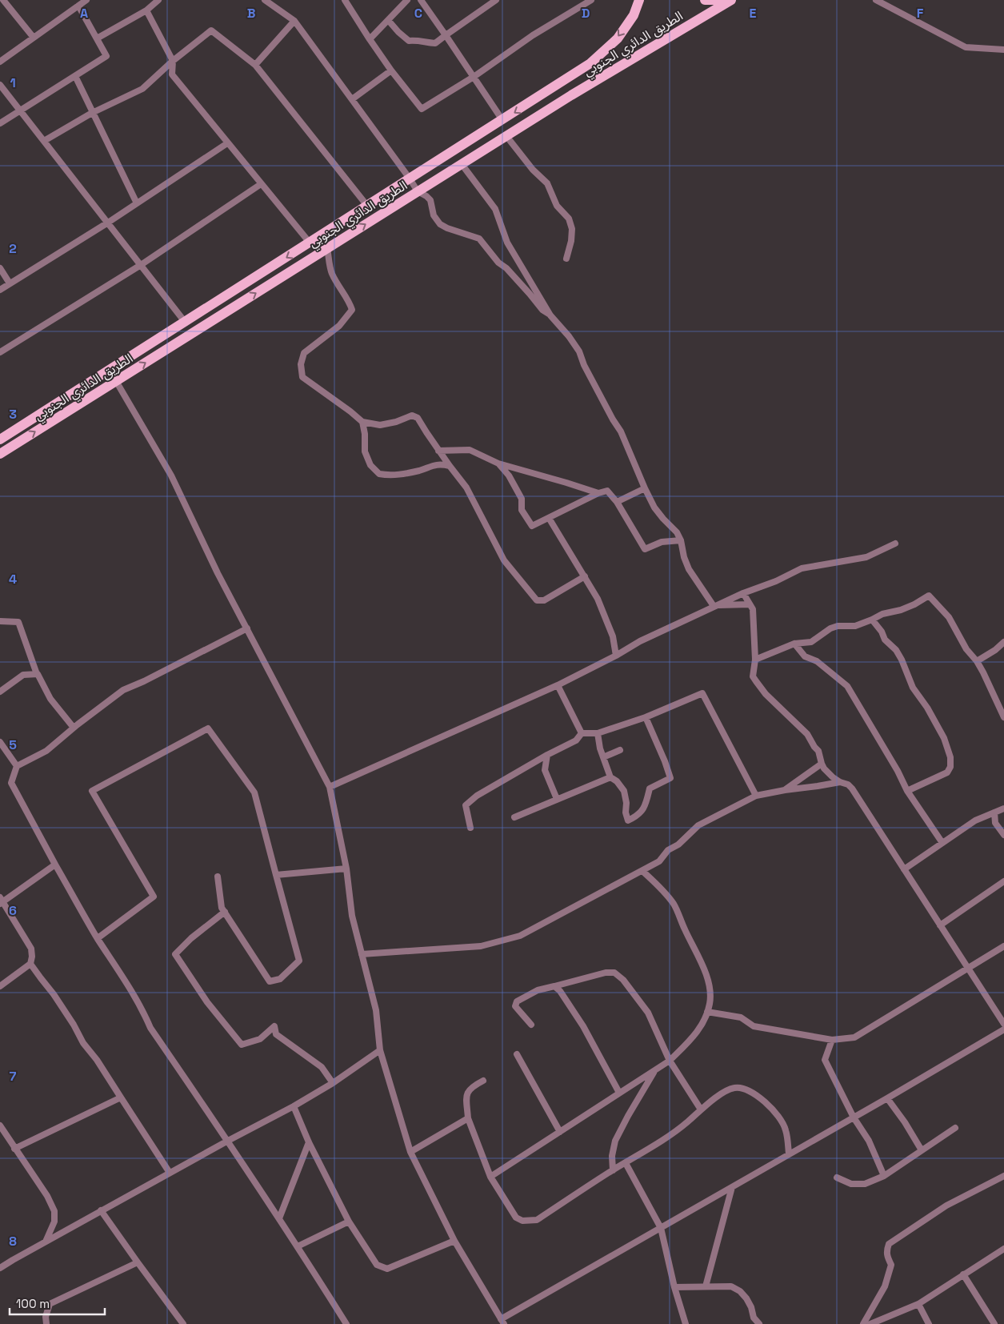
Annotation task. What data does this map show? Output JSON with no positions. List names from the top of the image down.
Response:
{
  "streets": {
    "main road": ["الطريق الدائري الجنوبي"]
  },
  "scale_bar": "100 m",
  "grid": {
    "columns": [
      "A",
      "B",
      "C",
      "D",
      "E",
      "F"
    ],
    "rows": [
      "1",
      "2",
      "3",
      "4",
      "5",
      "6",
      "7",
      "8"
    ]
  }
}
